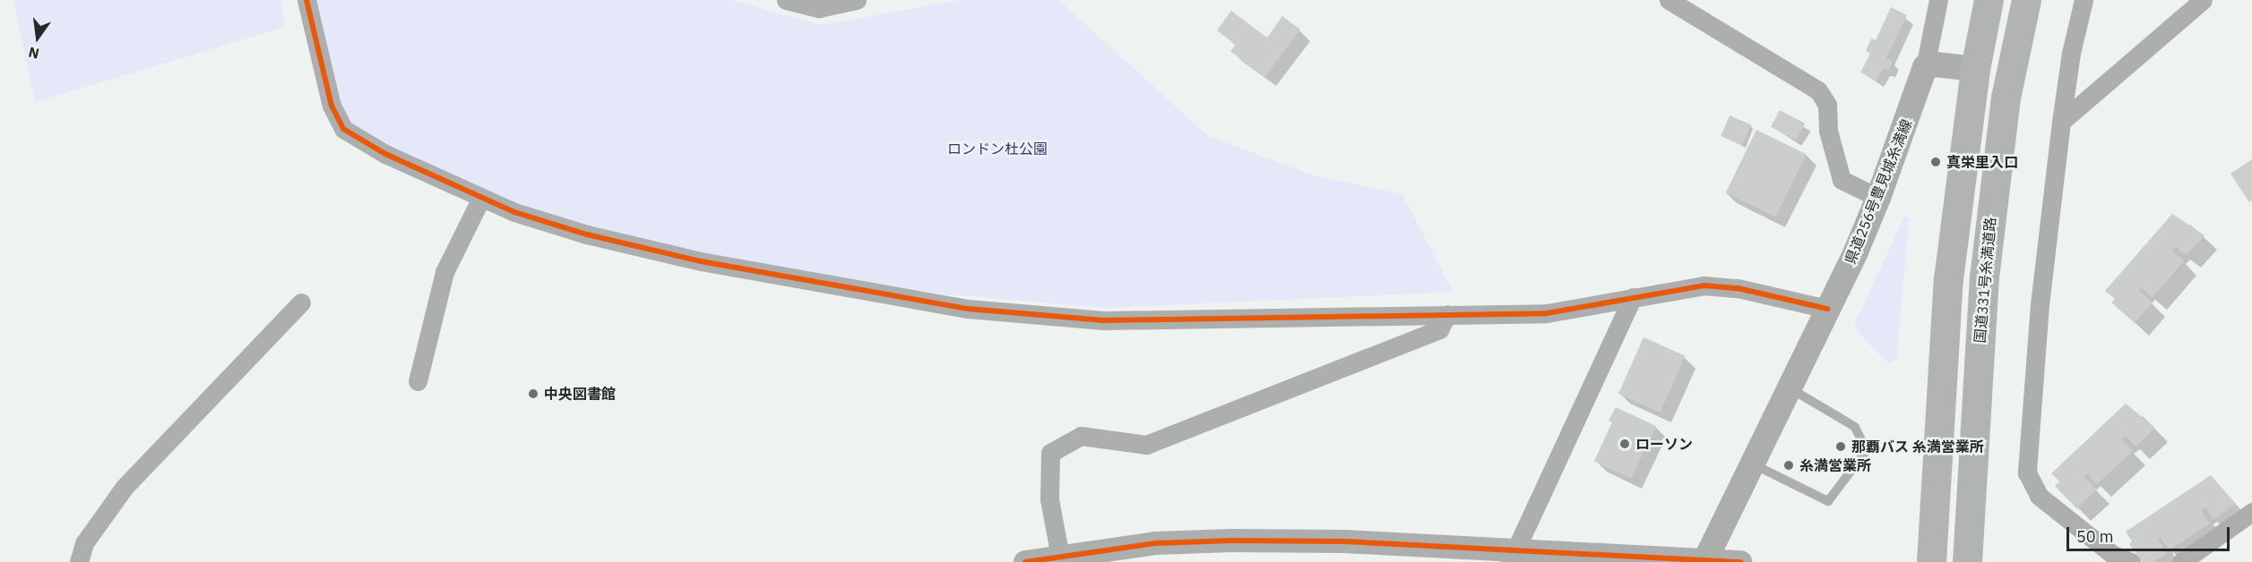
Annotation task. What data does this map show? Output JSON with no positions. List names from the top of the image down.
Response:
{
  "streets": {
    "highway": ["国道331号糸満道路"],
    "main road": ["県道256号豊見城糸満線"]
  },
  "parks": ["ロンドン杜公園"],
  "places": [
    "真栄里入口",
    "中央図書館",
    "ローソン",
    "那覇バス 糸満営業所",
    "糸満営業所"
  ],
  "scale_bar": "50 m",
  "north": "bottom"
}
